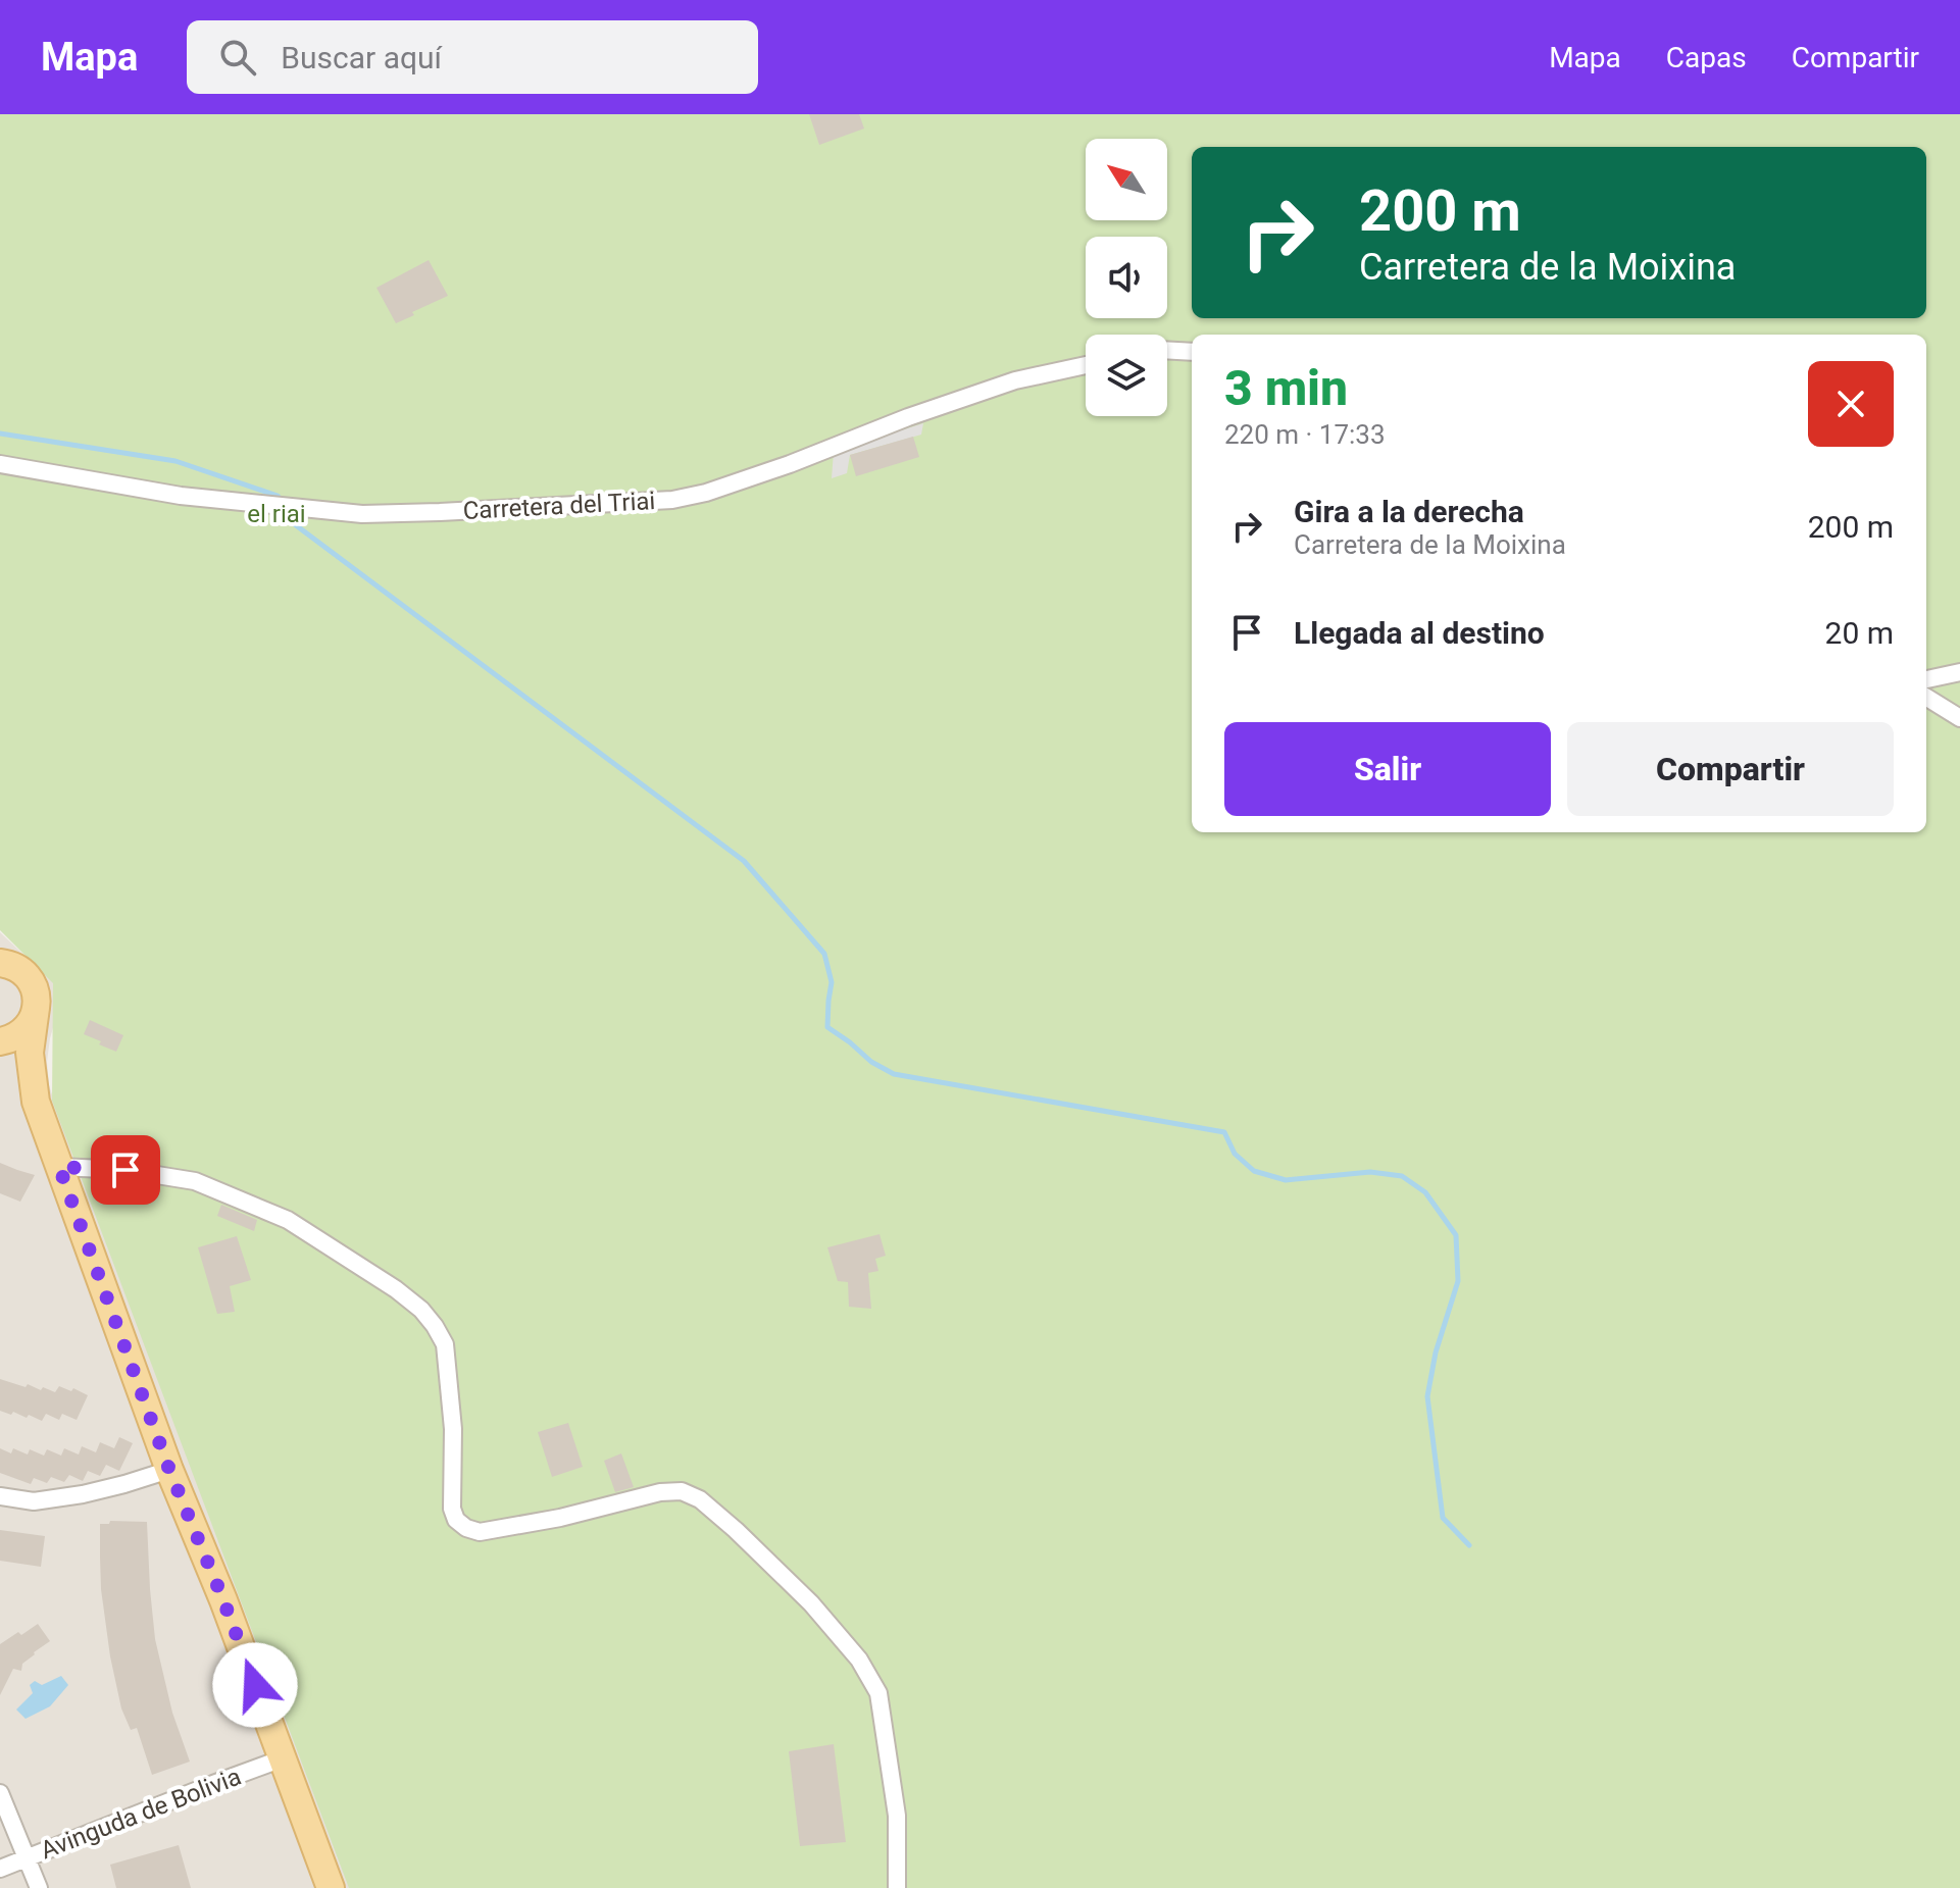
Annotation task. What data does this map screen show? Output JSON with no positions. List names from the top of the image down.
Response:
{
  "streets": {
    "street": ["Carretera del Triai", "Avinguda de Bolivia"]
  },
  "parks": ["el riai"],
  "north": "top left",
  "page": {
    "header": "Mapa",
    "search": "Buscar aquí",
    "nav": ["Mapa", "Capas", "Compartir"],
    "turn": ["200 m", "Carretera de la Moixina"],
    "heading": ["3 min", "220 m · 17:33"],
    "list": [
      {
        "name": "Gira a la derecha",
        "note": "Carretera de la Moixina",
        "value": "200 m"
      },
      {
        "name": "Llegada al destino",
        "value": "20 m"
      }
    ],
    "buttons": ["Salir", "Compartir"]
  }
}
